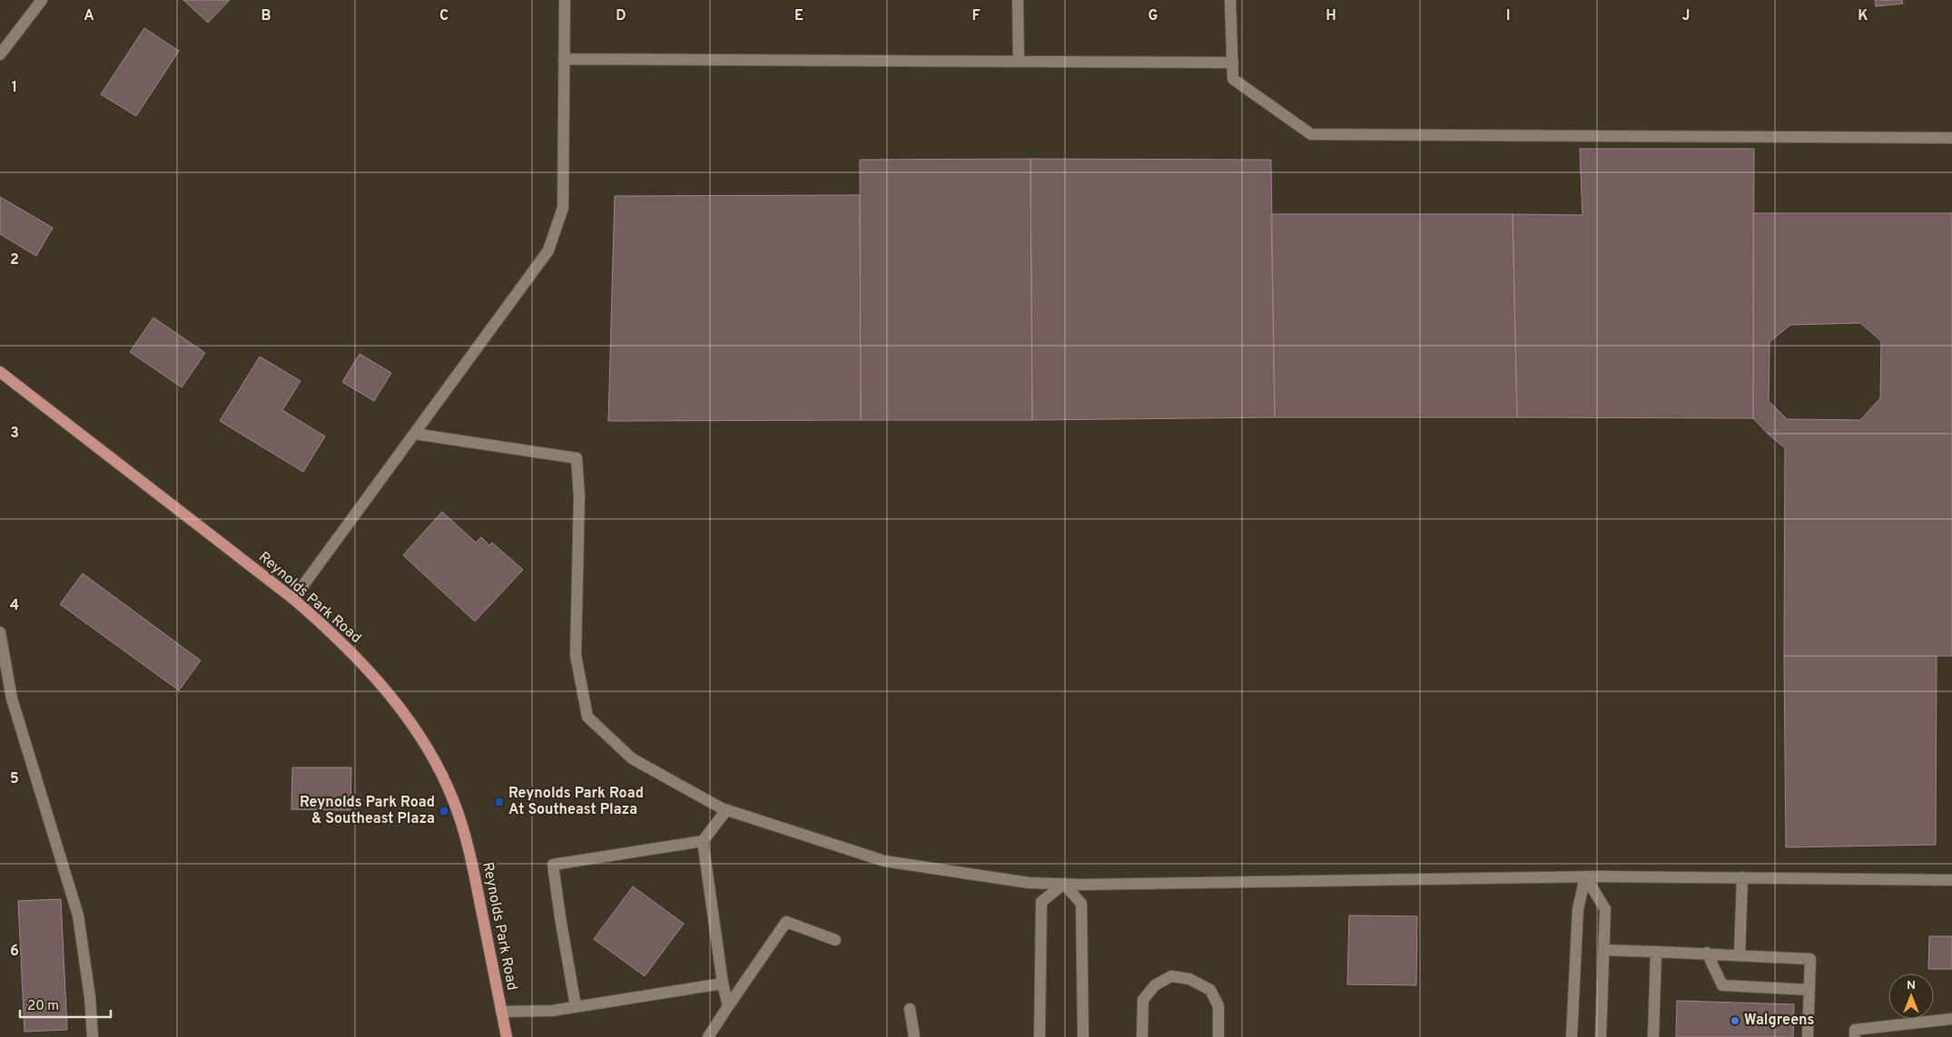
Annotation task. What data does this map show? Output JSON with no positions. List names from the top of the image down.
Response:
{
  "streets": {
    "main road": ["Reynolds Park Road"]
  },
  "places": {
    "transit": ["Reynolds Park Road At Southeast Plaza", "Reynolds Park Road & Southeast Plaza"],
    "other": ["Walgreens"]
  },
  "scale_bar": "20 m",
  "north": "top",
  "grid": {
    "columns": [
      "A",
      "B",
      "C",
      "D",
      "E",
      "F",
      "G",
      "H",
      "I",
      "J",
      "K"
    ],
    "rows": [
      "1",
      "2",
      "3",
      "4",
      "5",
      "6"
    ]
  }
}
